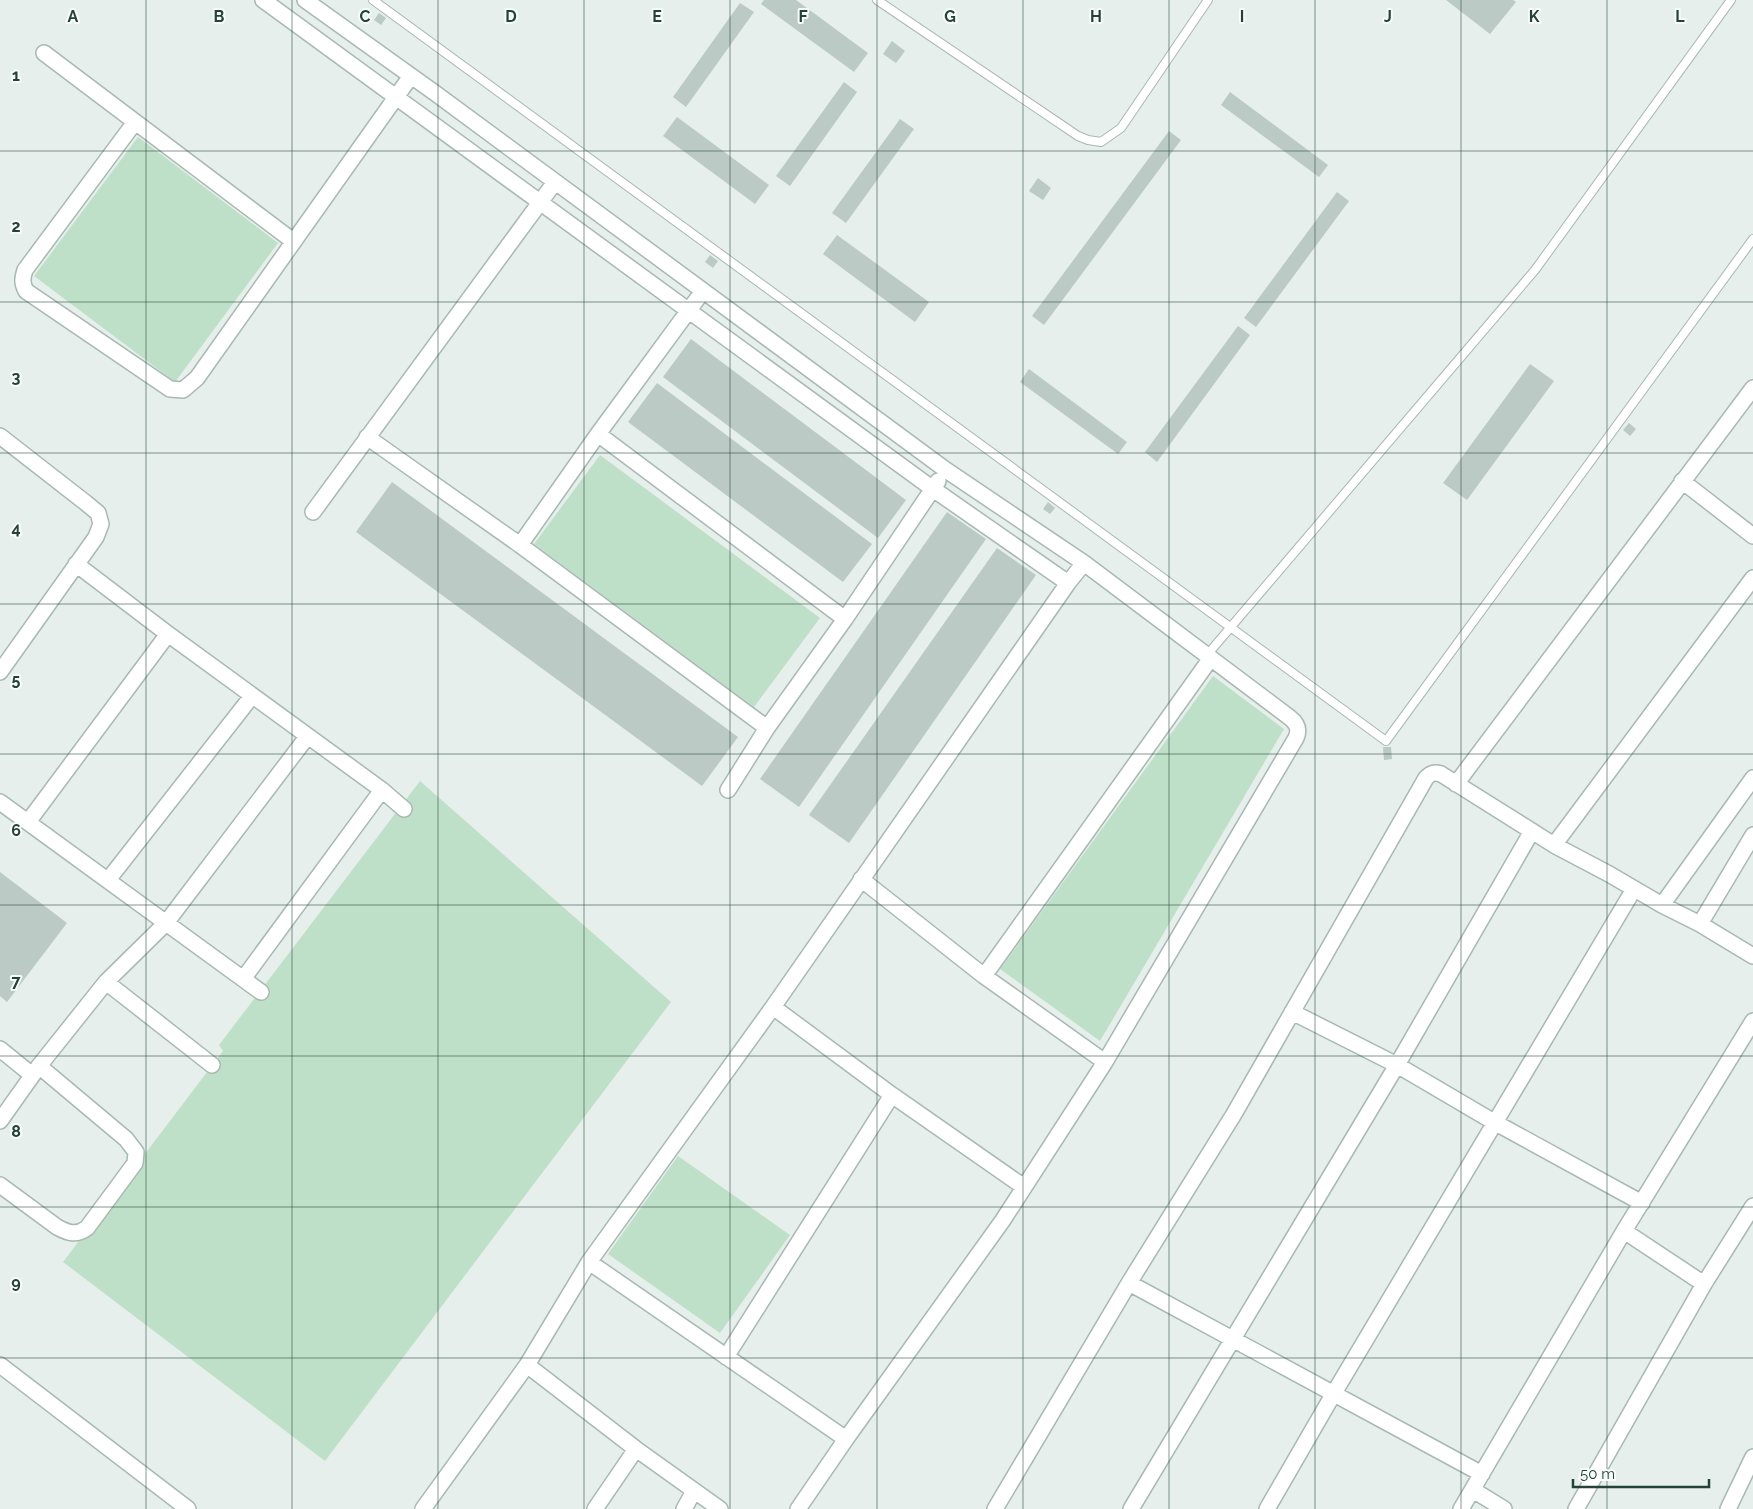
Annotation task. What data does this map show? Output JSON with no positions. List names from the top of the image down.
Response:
{
  "scale_bar": "50 m",
  "grid": {
    "columns": [
      "A",
      "B",
      "C",
      "D",
      "E",
      "F",
      "G",
      "H",
      "I",
      "J",
      "K",
      "L"
    ],
    "rows": [
      "1",
      "2",
      "3",
      "4",
      "5",
      "6",
      "7",
      "8",
      "9"
    ]
  }
}
